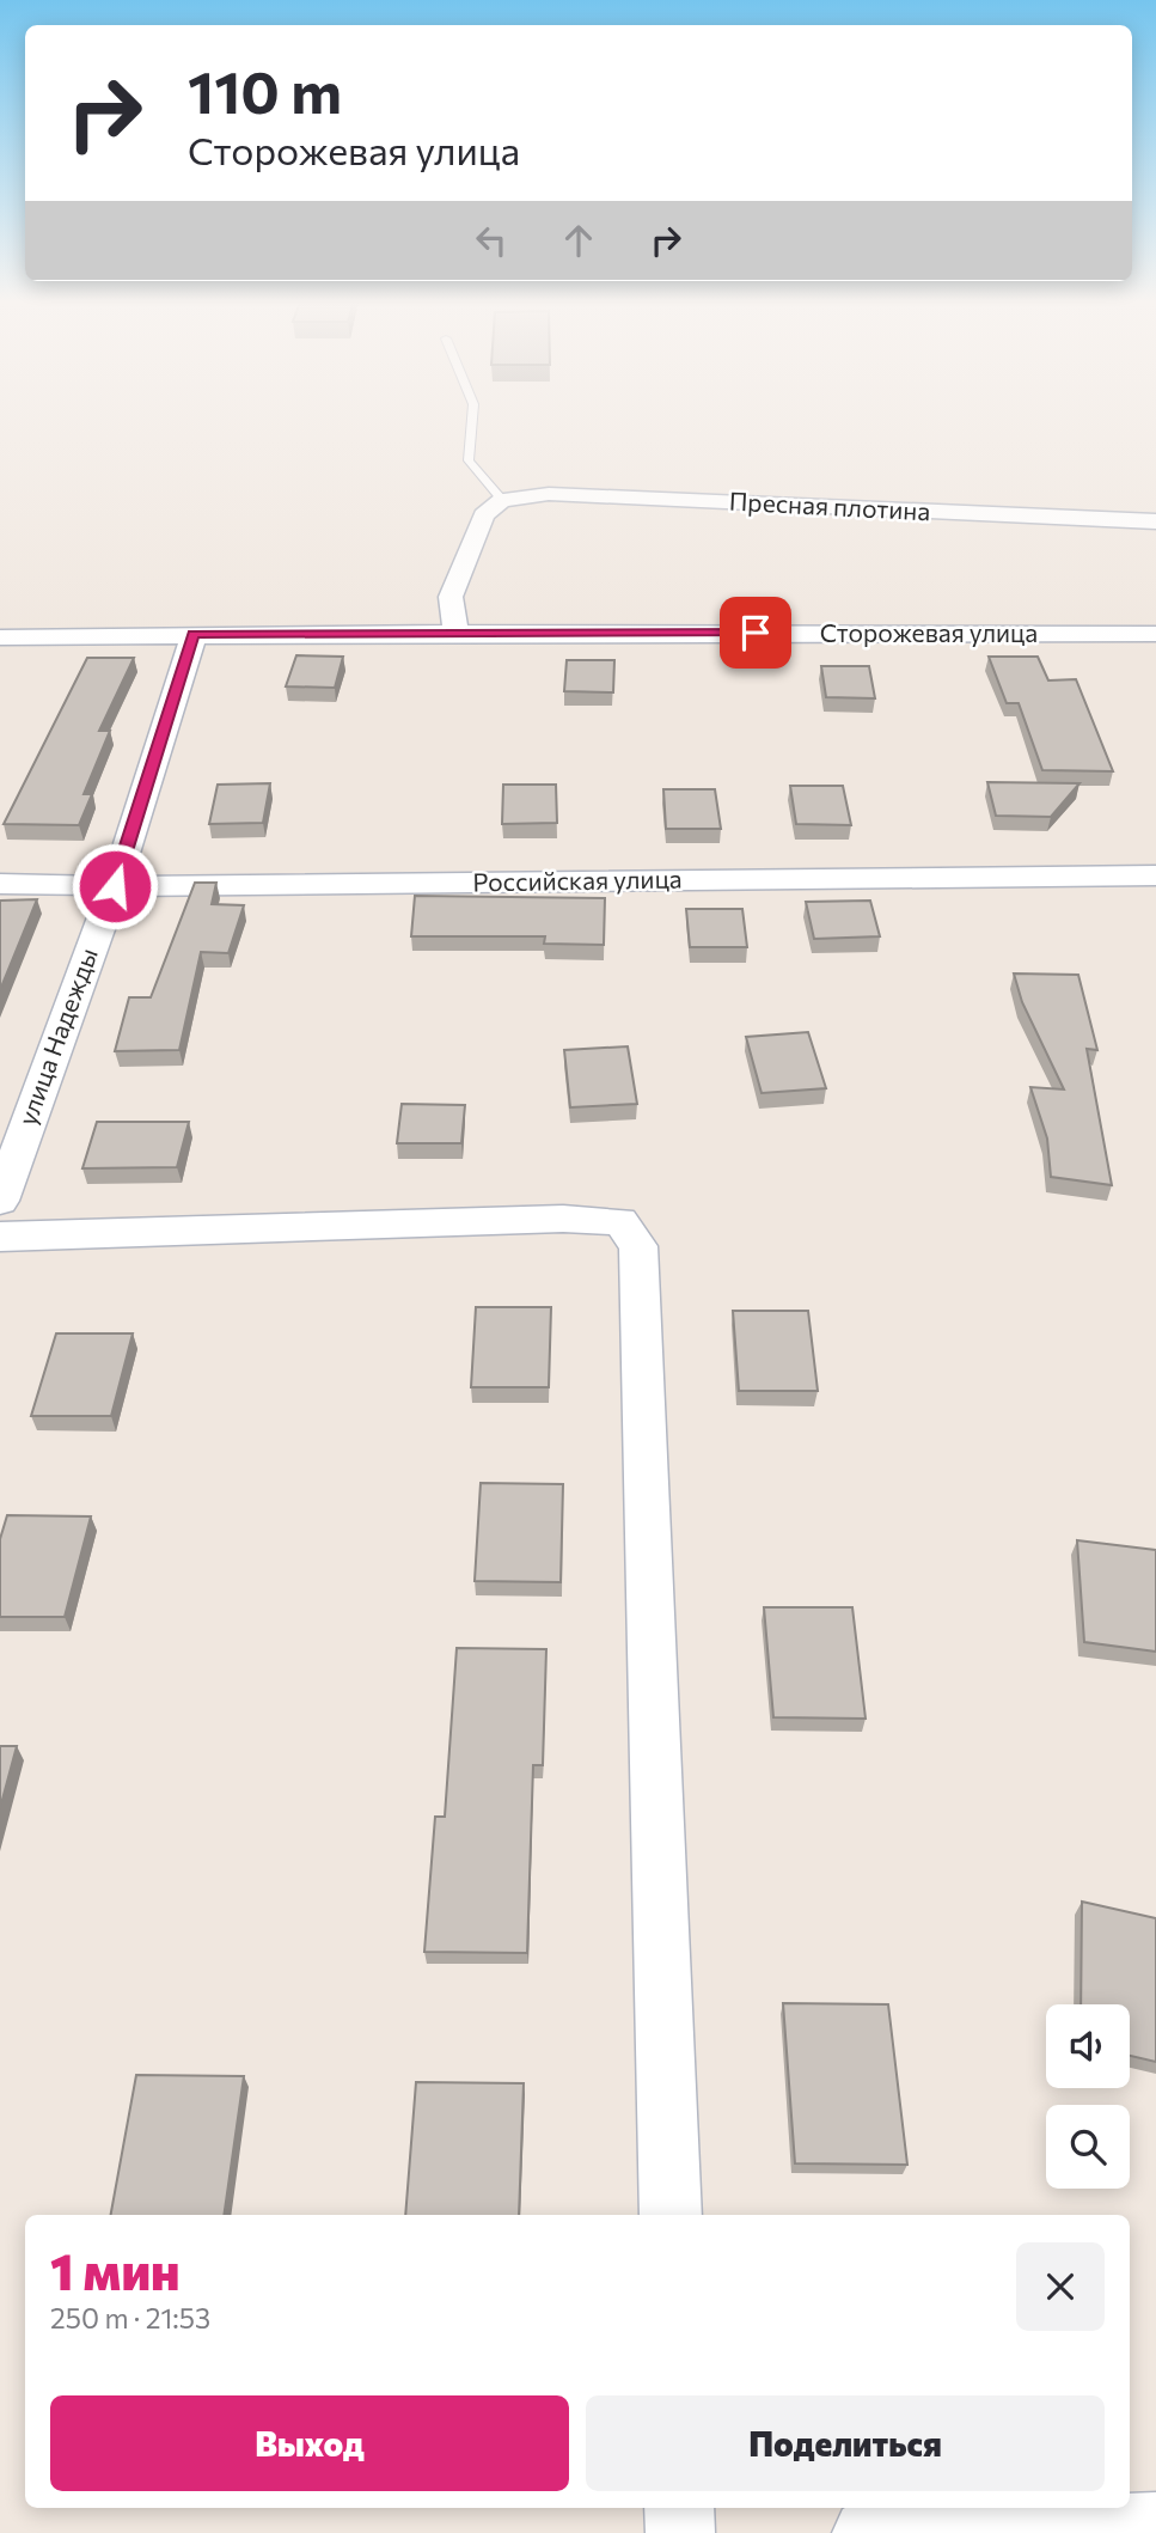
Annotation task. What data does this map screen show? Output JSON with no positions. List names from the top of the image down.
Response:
{
  "streets": {
    "street": [
      "Пресная плотина",
      "Сторожевая улица",
      "Российская улица",
      "улица Надежды"
    ]
  },
  "crossings": [
    ["Сторожевая улица", "улица Надежды"],
    ["Российская улица", "улица Надежды"]
  ],
  "page": {
    "turn": ["110 m", "Сторожевая улица"],
    "heading": ["1 мин", "250 m · 21:53"],
    "buttons": ["Выход", "Поделиться"]
  }
}
